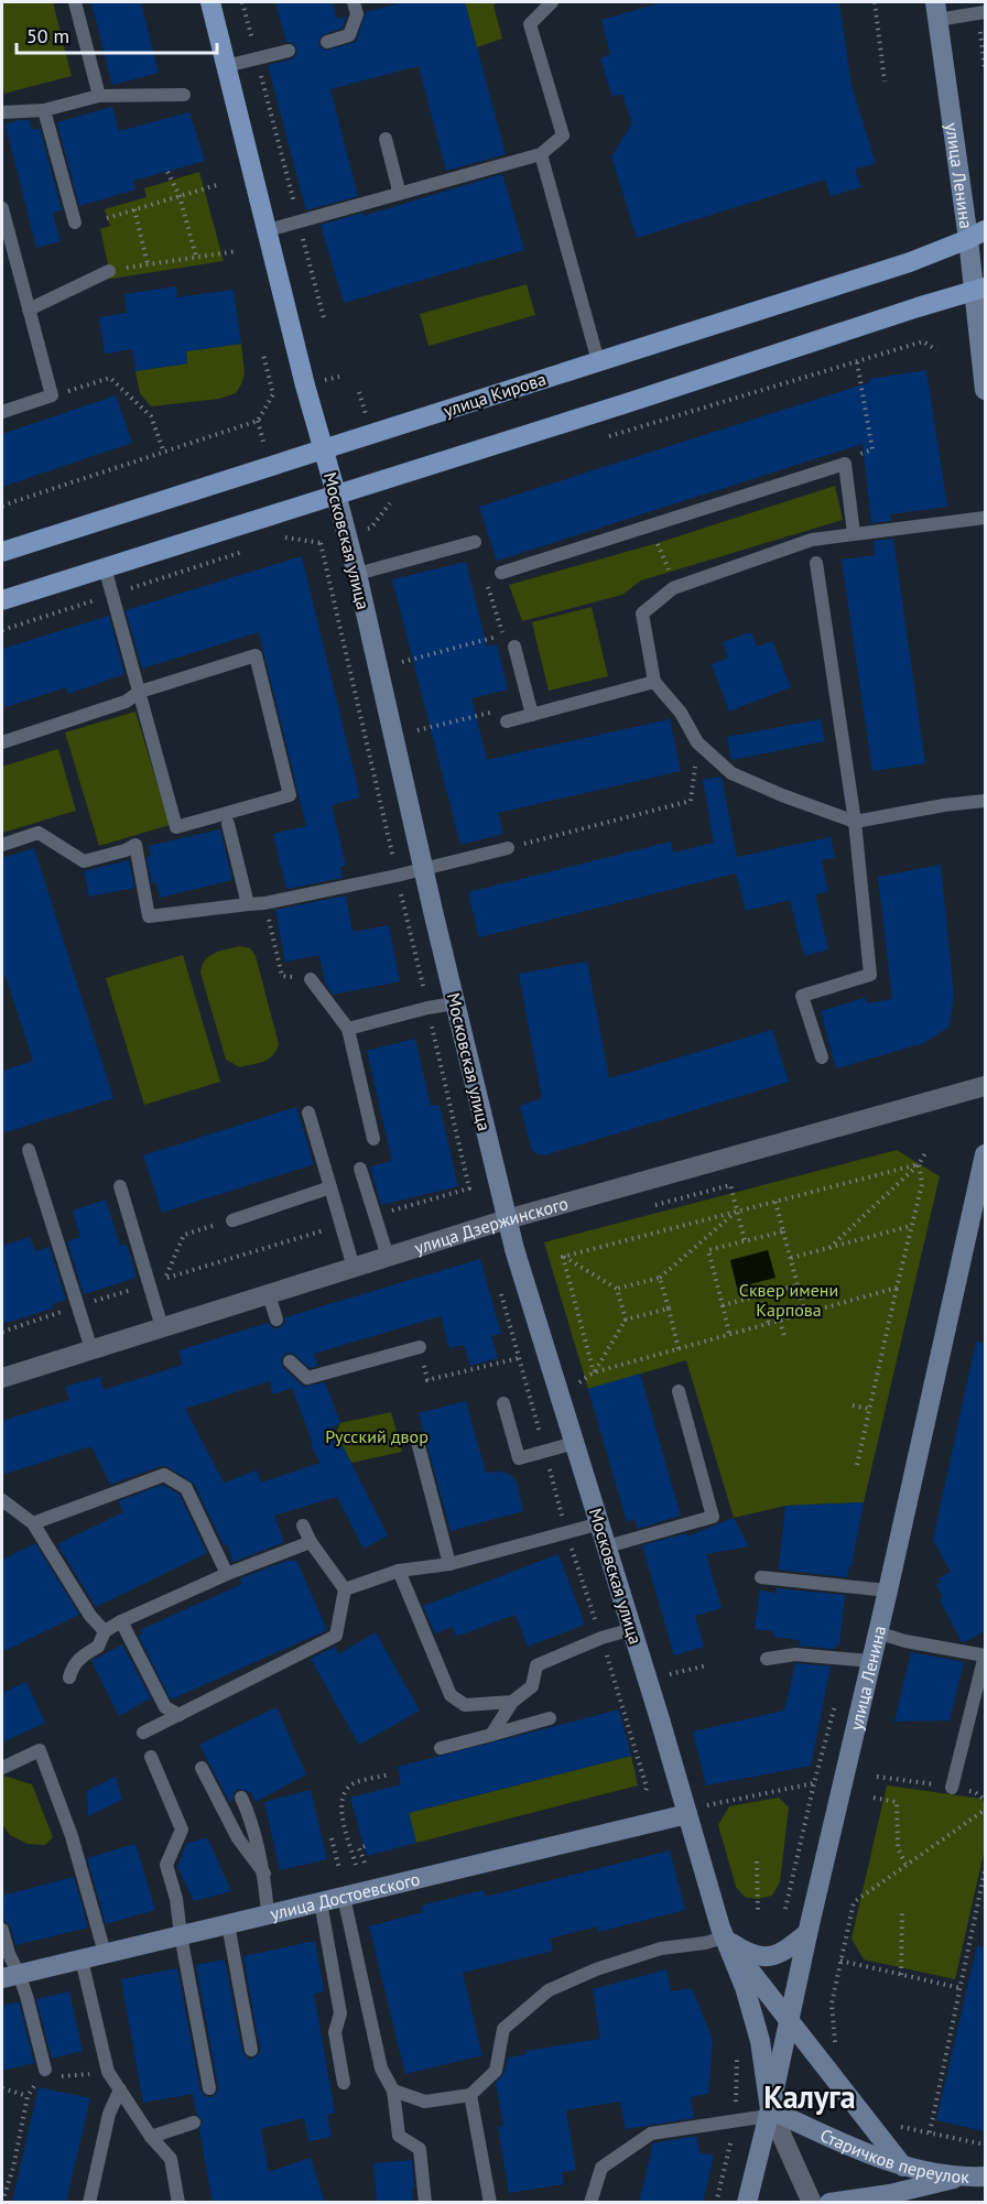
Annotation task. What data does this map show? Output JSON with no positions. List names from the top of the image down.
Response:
{
  "streets": {
    "main road": [
      "улица Ленина",
      "улица Кирова",
      "Московская улица",
      "улица Достоевского",
      "Старичков переулок"
    ],
    "street": ["улица Дзержинского"]
  },
  "crossings": [
    ["улица Ленина", "улица Кирова"],
    ["улица Ленина", "Московская улица"],
    ["улица Ленина", "Старичков переулок"],
    ["улица Кирова", "Московская улица"],
    ["Московская улица", "улица Дзержинского"],
    ["Московская улица", "улица Достоевского"],
    ["Московская улица", "Старичков переулок"]
  ],
  "districts": ["Калуга"],
  "parks": ["Сквер имени Карпова", "Русский двор"],
  "scale_bar": "50 m"
}
